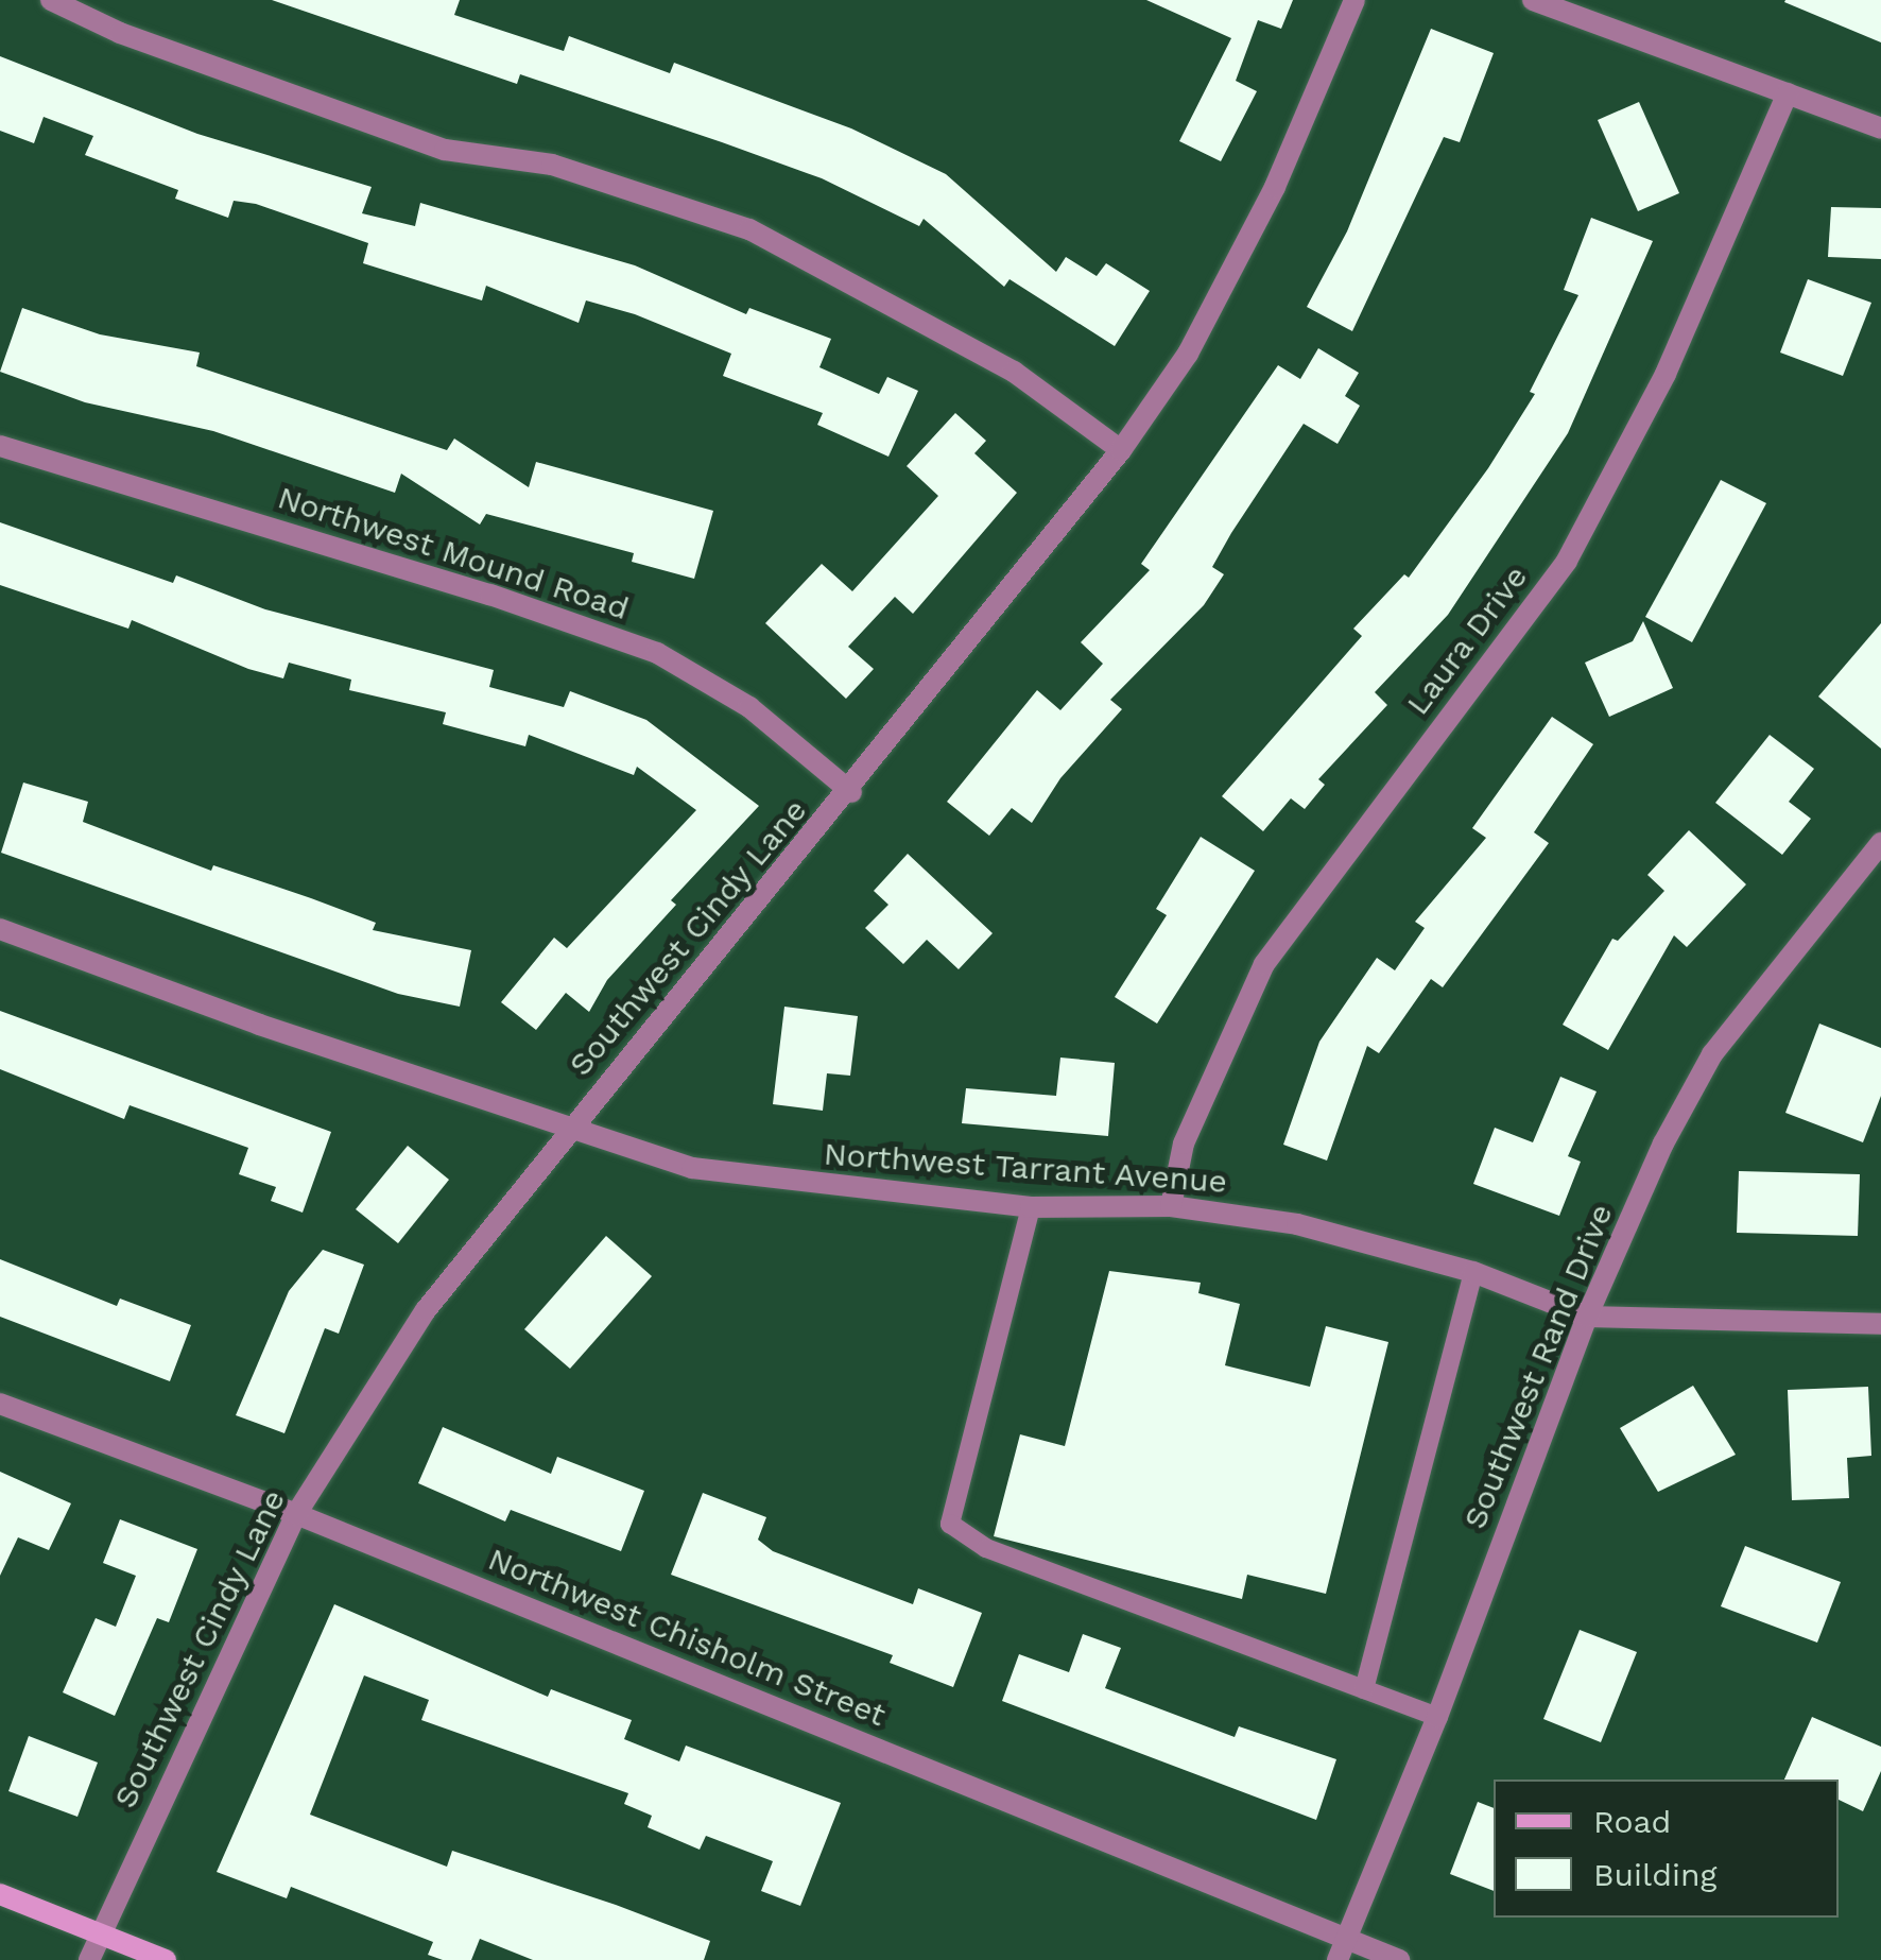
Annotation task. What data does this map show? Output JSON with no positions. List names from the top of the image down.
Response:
{
  "streets": {
    "street": [
      "Northwest Mound Road",
      "Laura Drive",
      "Southwest Cindy Lane",
      "Northwest Tarrant Avenue",
      "Southwest Rand Drive",
      "Northwest Chisholm Street"
    ]
  },
  "crossings": [
    ["Northwest Mound Road", "Southwest Cindy Lane"],
    ["Laura Drive", "Northwest Tarrant Avenue"],
    ["Southwest Cindy Lane", "Northwest Tarrant Avenue"],
    ["Southwest Cindy Lane", "Northwest Chisholm Street"],
    ["Northwest Tarrant Avenue", "Southwest Rand Drive"],
    ["Southwest Rand Drive", "Northwest Chisholm Street"]
  ],
  "legend": ["Road", "Building"]
}
